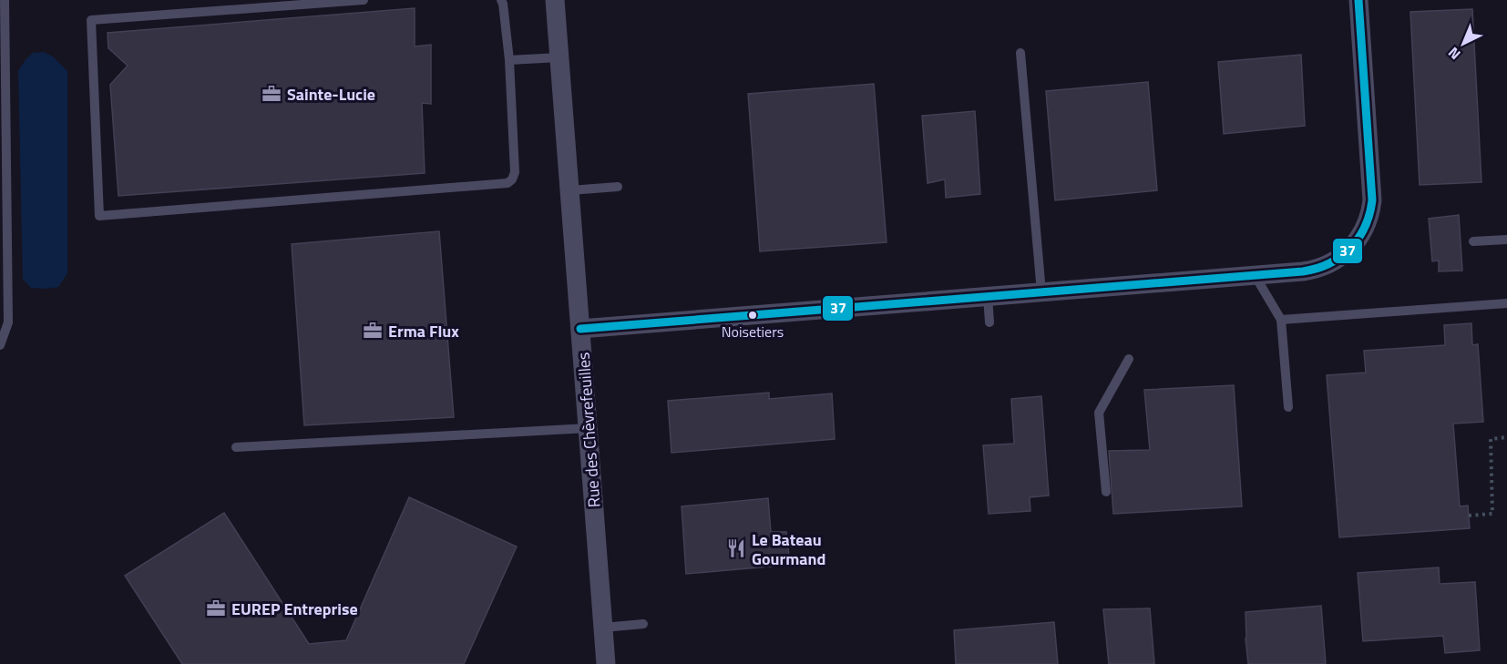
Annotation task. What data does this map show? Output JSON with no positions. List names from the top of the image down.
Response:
{
  "streets": {
    "street": ["Rue des Chèvrefeuilles"]
  },
  "places": {
    "office": ["Sainte-Lucie", "Erma Flux", "EUREP Entreprise"],
    "other": ["Noisetiers"],
    "restaurant": ["Le Bateau Gourmand"]
  },
  "lines": ["transit line 37"],
  "north": "bottom left"
}
